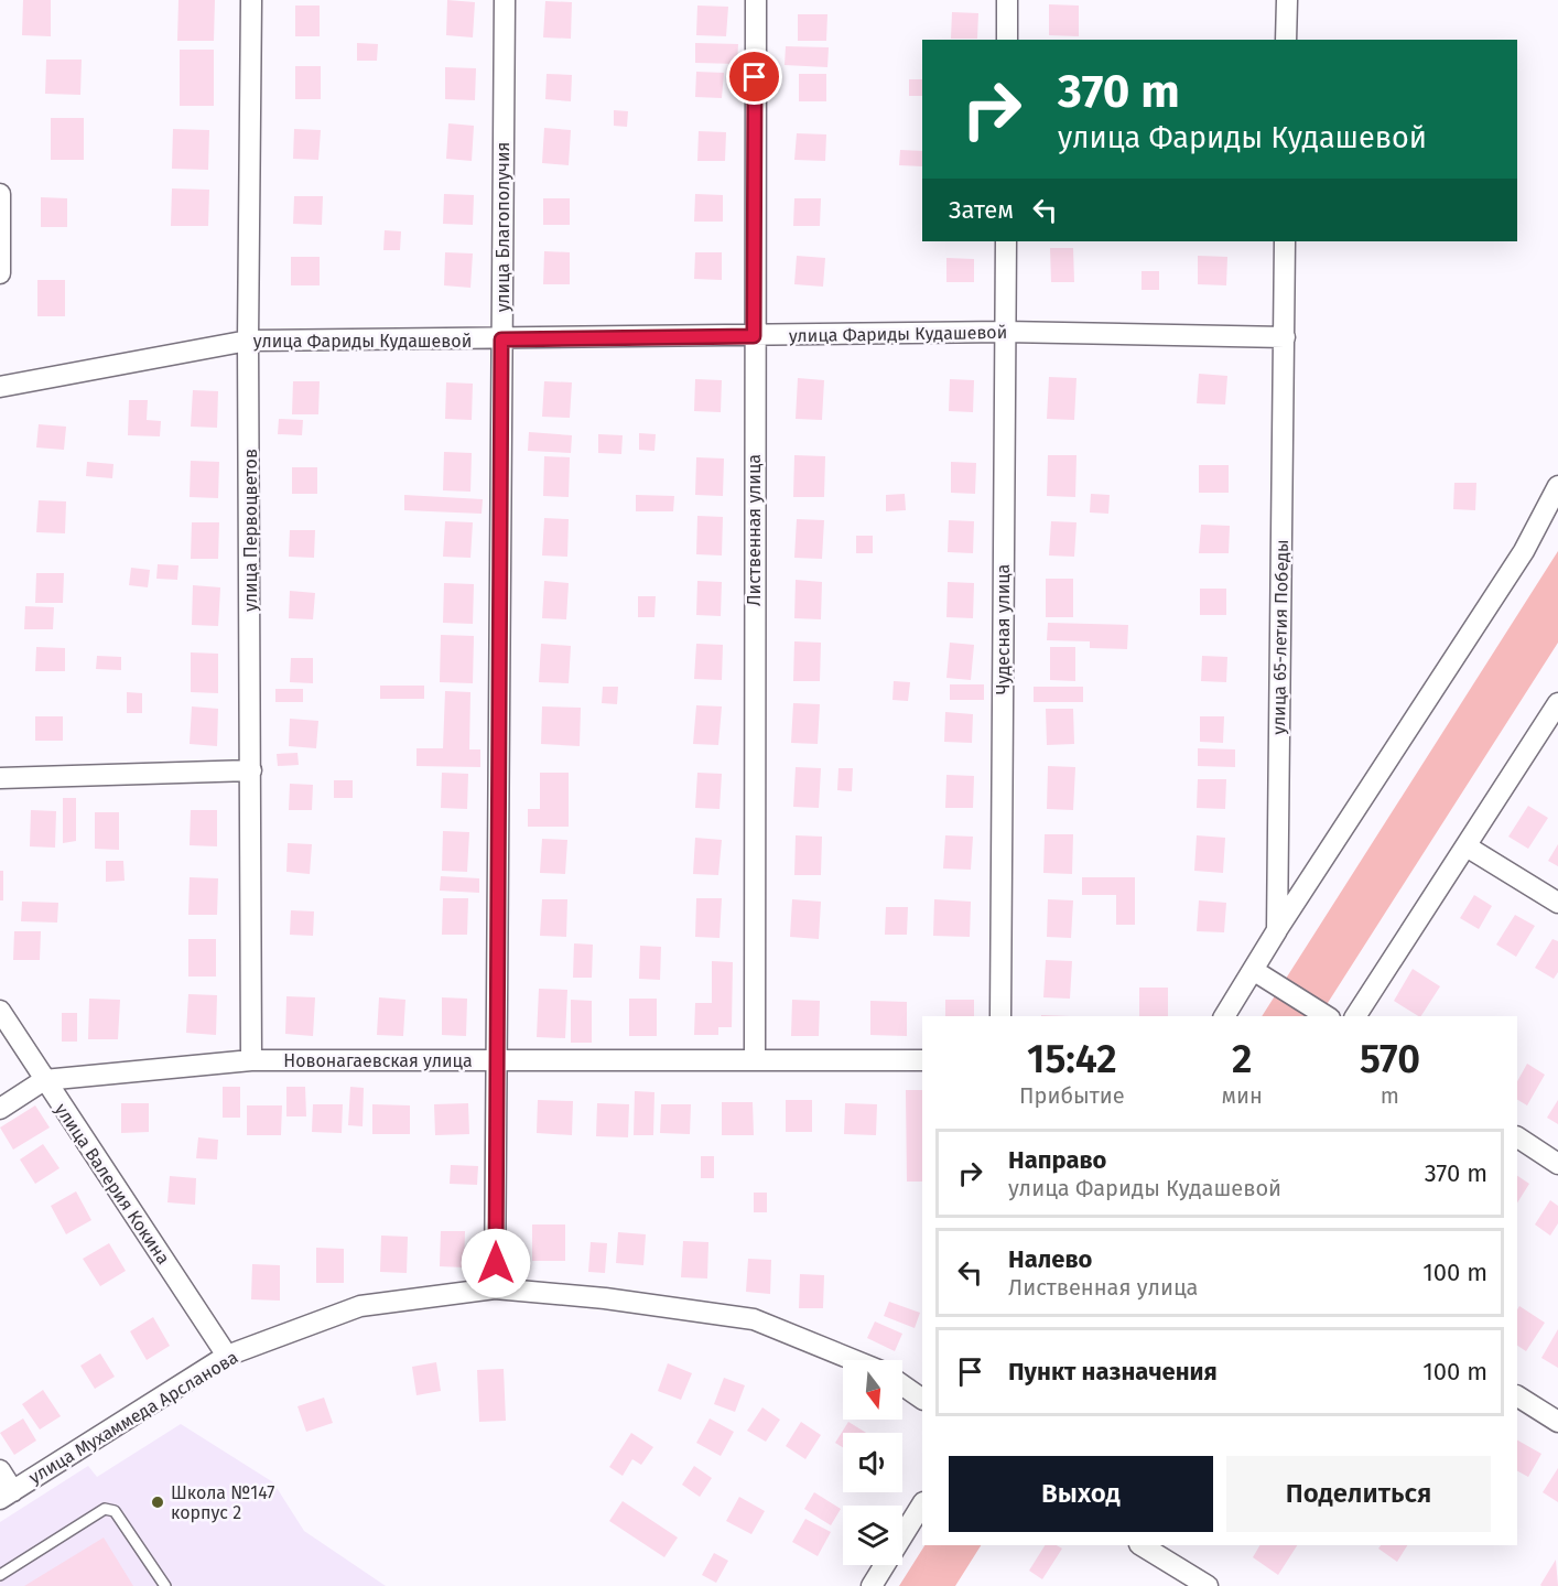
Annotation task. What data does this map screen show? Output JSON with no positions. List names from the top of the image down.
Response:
{
  "streets": {
    "street": [
      "улица Благополучия",
      "улица Фариды Кудашевой",
      "улица Первоцветов",
      "Лиственная улица",
      "Чудесная улица",
      "улица 65-летия Победы",
      "Новонагаевская улица",
      "улица Валерия Кокина",
      "улица Мухаммеда Арсланова"
    ]
  },
  "crossings": [
    ["улица Благополучия", "улица Фариды Кудашевой"],
    ["улица Благополучия", "Новонагаевская улица"],
    ["улица Благополучия", "улица Мухаммеда Арсланова"],
    ["улица Фариды Кудашевой", "улица Первоцветов"],
    ["улица Фариды Кудашевой", "Лиственная улица"],
    ["улица Фариды Кудашевой", "Чудесная улица"],
    ["улица Фариды Кудашевой", "улица 65-летия Победы"],
    ["улица Первоцветов", "Новонагаевская улица"],
    ["Лиственная улица", "Новонагаевская улица"],
    ["Новонагаевская улица", "улица Валерия Кокина"],
    ["улица Валерия Кокина", "улица Мухаммеда Арсланова"]
  ],
  "places": ["Школа №147 корпус 2"],
  "north": "bottom",
  "page": {
    "turn": ["370 m", "улица Фариды Кудашевой"],
    "then": "Затем",
    "eta": [
      "15:42",
      "Прибытие",
      "2",
      "мин",
      "570",
      "m"
    ],
    "list": [
      {
        "name": "Направо",
        "note": "улица Фариды Кудашевой",
        "value": "370 m"
      },
      {
        "name": "Налево",
        "note": "Лиственная улица",
        "value": "100 m"
      },
      {
        "name": "Пункт назначения",
        "value": "100 m"
      }
    ],
    "buttons": ["Выход", "Поделиться"]
  }
}
